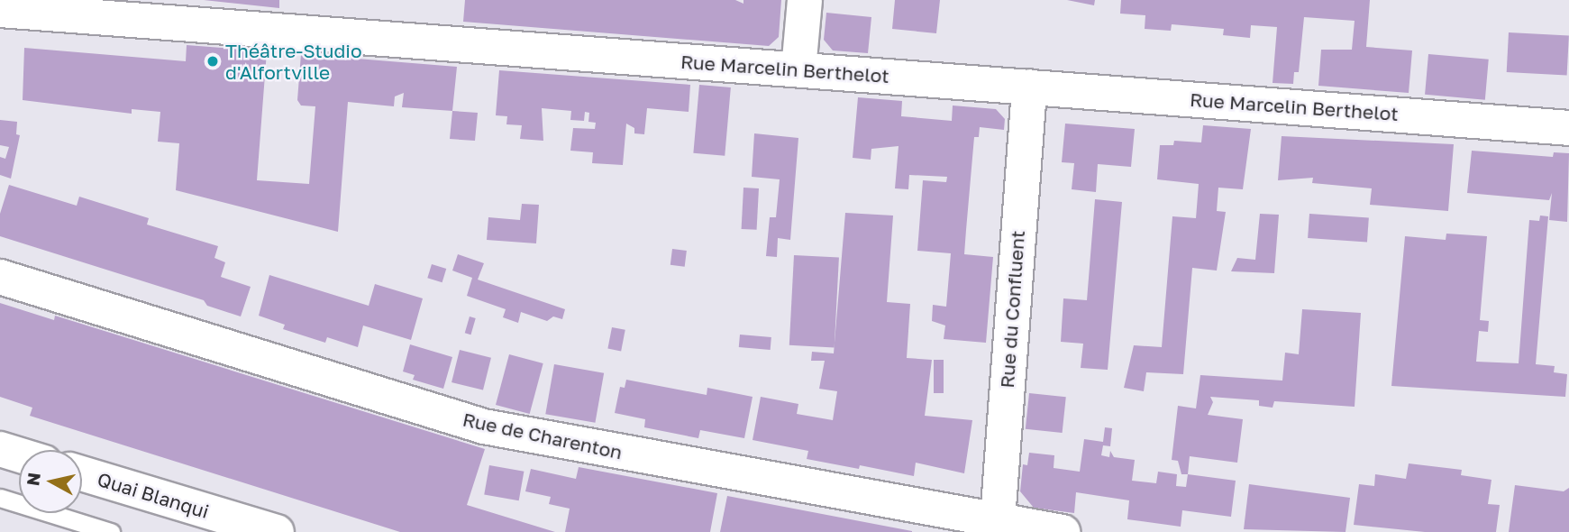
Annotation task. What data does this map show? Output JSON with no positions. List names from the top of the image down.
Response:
{
  "streets": {
    "street": [
      "Rue Marcelin Berthelot",
      "Rue du Confluent",
      "Rue de Charenton",
      "Quai Blanqui"
    ]
  },
  "crossings": [
    ["Rue Marcelin Berthelot", "Rue du Confluent"],
    ["Rue du Confluent", "Rue de Charenton"]
  ],
  "places": ["Théâtre-Studio d'Alfortville"],
  "north": "left"
}
